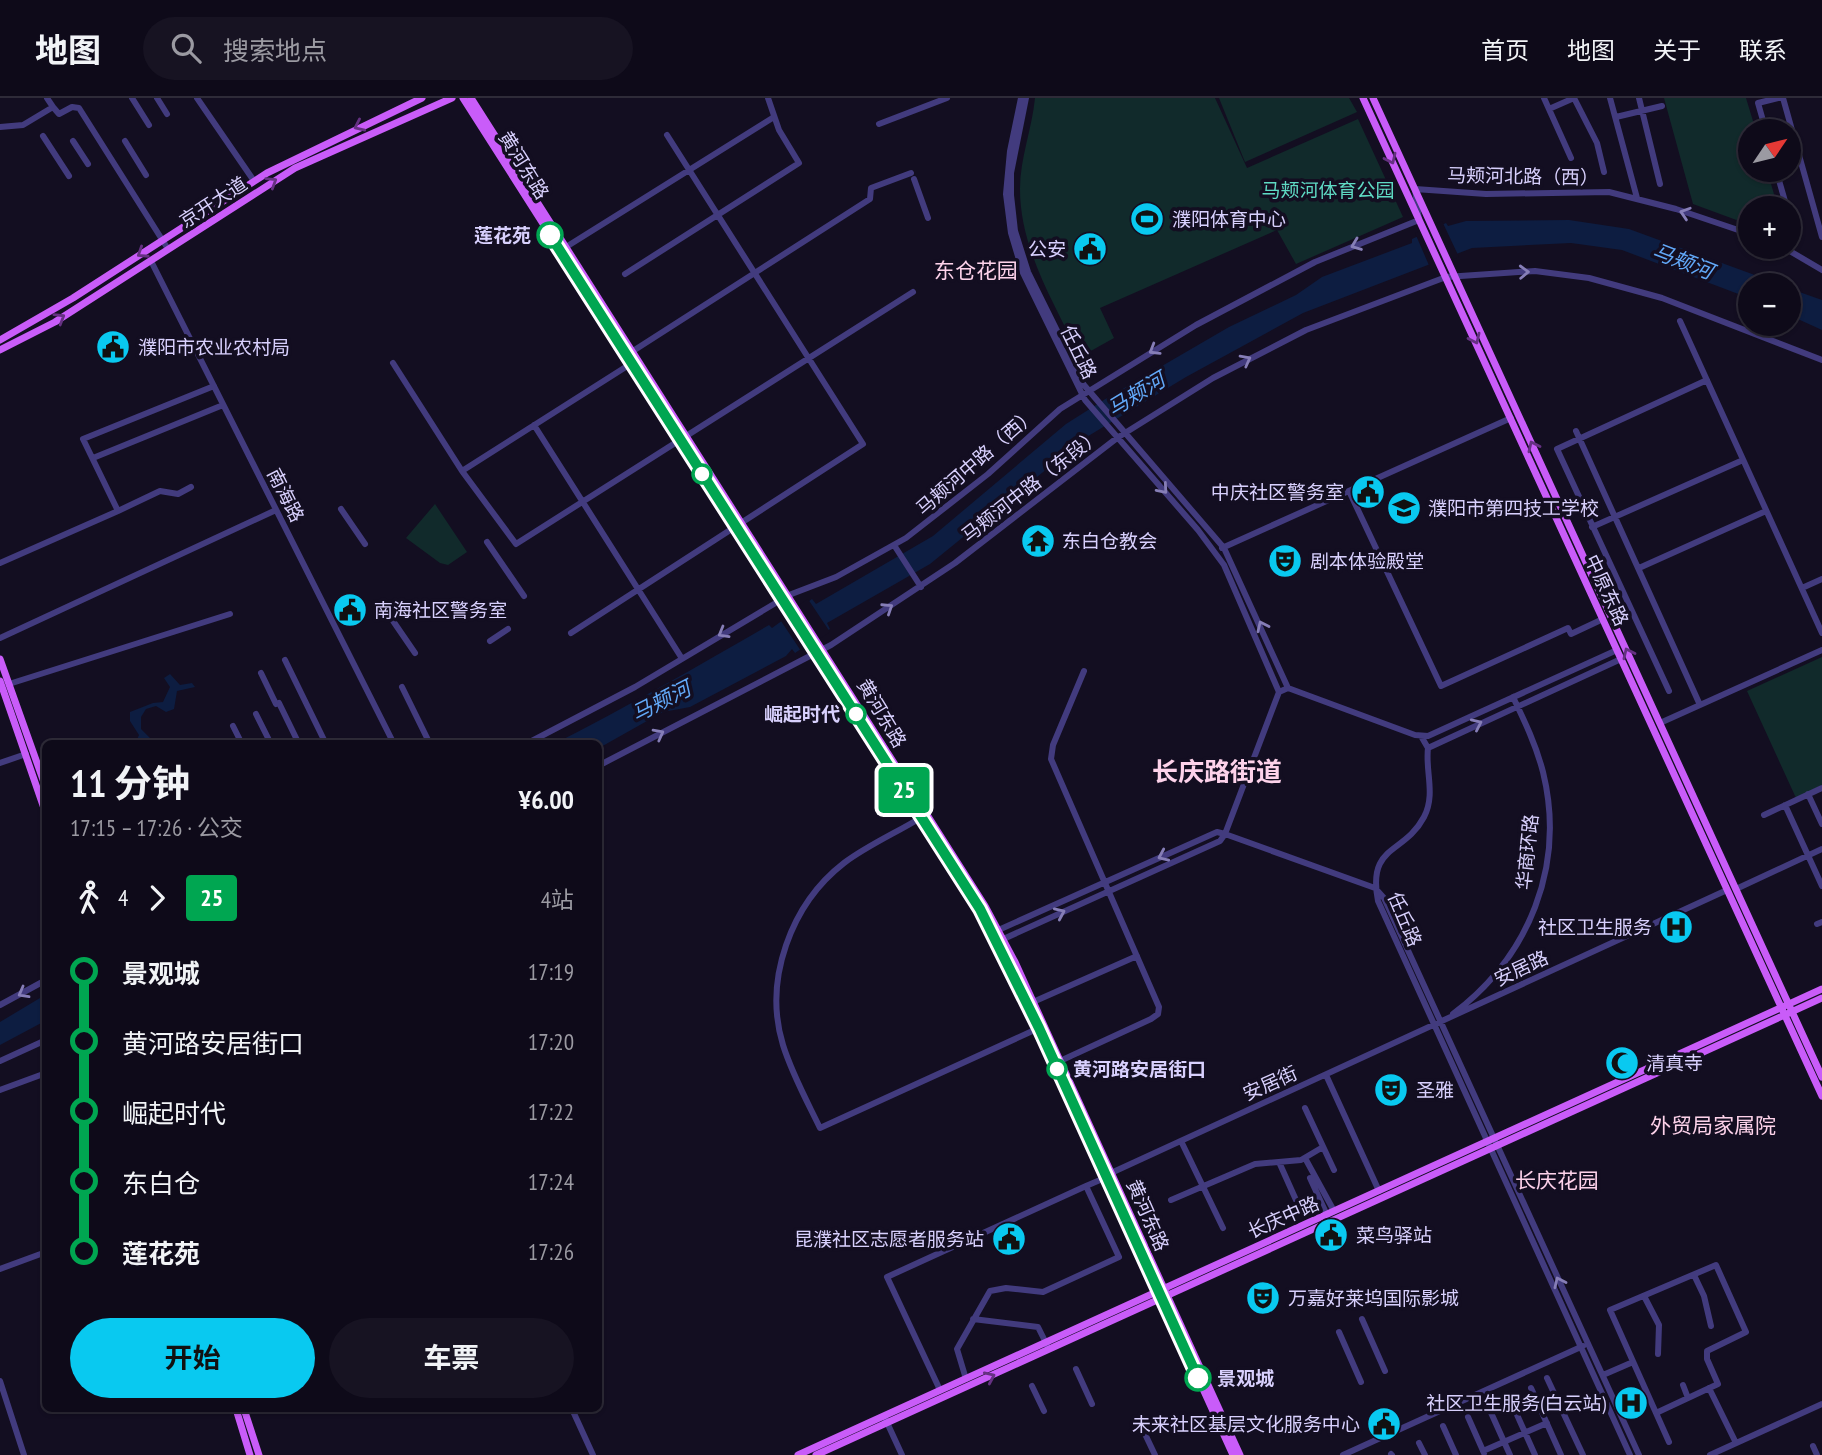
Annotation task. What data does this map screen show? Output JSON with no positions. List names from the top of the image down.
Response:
{
  "streets": {
    "main road": [
      "黄河东路",
      "京开大道",
      "中原东路",
      "长庆中路"
    ],
    "street": [
      "马颊河北路（西）",
      "任丘路",
      "马颊河中路（西）",
      "马颊河中路（东段）",
      "南海路",
      "华商环路",
      "安居路",
      "安居街"
    ]
  },
  "crossings": [
    ["黄河东路", "马颊河中路（西）"],
    ["黄河东路", "马颊河中路（东段）"],
    ["黄河东路", "安居街"],
    ["黄河东路", "长庆中路"],
    ["马颊河北路（西）", "中原东路"],
    ["京开大道", "南海路"],
    ["任丘路", "马颊河中路（西）"],
    ["任丘路", "马颊河中路（东段）"],
    ["任丘路", "华商环路"],
    ["任丘路", "安居路"],
    ["任丘路", "安居街"],
    ["任丘路", "长庆中路"],
    ["马颊河中路（西）", "中原东路"],
    ["马颊河中路（东段）", "中原东路"],
    ["中原东路", "安居路"],
    ["中原东路", "长庆中路"],
    ["华商环路", "安居路"],
    ["华商环路", "安居街"],
    ["安居路", "安居街"]
  ],
  "one_way": ["马颊河中路（西）", "马颊河中路（东段）"],
  "districts": [
    "东仓花园",
    "长庆路街道",
    "外贸局家属院",
    "长庆花园"
  ],
  "water": ["马颊河"],
  "parks": ["马颊河体育公园"],
  "places": {
    "sports": ["濮阳体育中心"],
    "other": [
      "莲花苑",
      "崛起时代",
      "黄河路安居街口",
      "景观城"
    ],
    "public building": [
      "公安",
      "濮阳市农业农村局",
      "中庆社区警务室",
      "南海社区警务室",
      "菜鸟驿站",
      "昆濮社区志愿者服务站",
      "未来社区基层文化服务中心"
    ],
    "school or university": ["濮阳市第四技工学校"],
    "temple": ["东白仓教会"],
    "theatre": ["剧本体验殿堂", "圣雅", "万嘉好莱坞国际影城"],
    "hospital": ["社区卫生服务", "社区卫生服务(白云站)"],
    "mosque": ["清真寺"]
  },
  "lines": ["bus line 25"],
  "north": "top right",
  "page": {
    "header": "地图",
    "search": "搜索地点",
    "nav": [
      "首页",
      "地图",
      "关于",
      "联系"
    ],
    "on_map": "25",
    "map_buttons": ["+", "−"],
    "heading": ["11 分钟", "17:15 – 17:26 · 公交", "¥6.00"],
    "legs": ["4", "25", "4站"],
    "list": [
      {
        "name": "景观城",
        "value": "17:19"
      },
      {
        "name": "黄河路安居街口",
        "value": "17:20"
      },
      {
        "name": "崛起时代",
        "value": "17:22"
      },
      {
        "name": "东白仓",
        "value": "17:24"
      },
      {
        "name": "莲花苑",
        "value": "17:26"
      }
    ],
    "buttons": ["开始", "车票"]
  }
}
